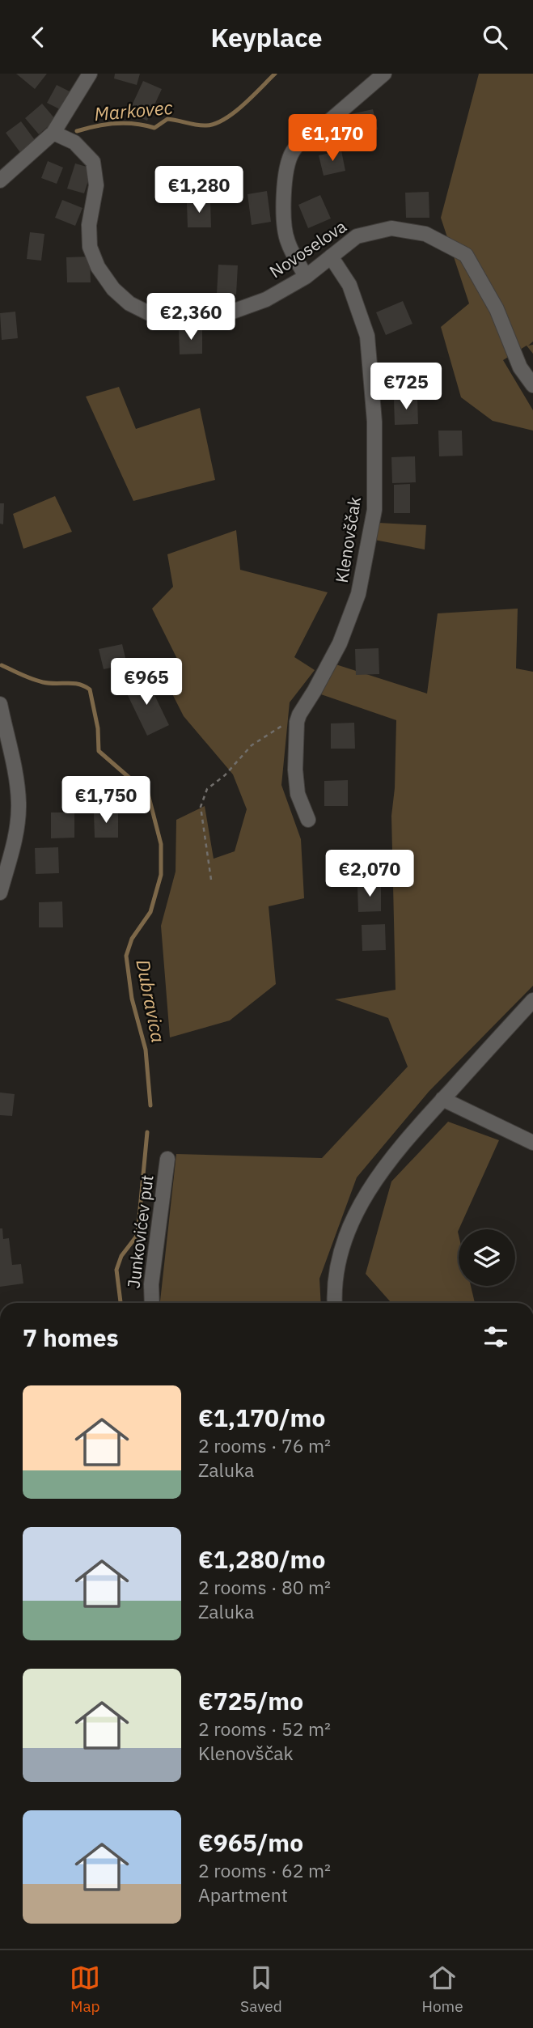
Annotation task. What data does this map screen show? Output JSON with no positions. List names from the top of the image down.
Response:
{
  "streets": {
    "street": ["Novoselova", "Klenovščak", "Junkovićev put"]
  },
  "crossings": [
    ["Novoselova", "Klenovščak"]
  ],
  "water": ["Markovec", "Dubravica"],
  "page": {
    "header": "Keyplace",
    "price": [
      "€1,170",
      "€1,280",
      "€2,360",
      "€725",
      "€965",
      "€1,750",
      "€2,070"
    ],
    "heading": "7 homes",
    "list": [
      {
        "name": "€1,170/mo",
        "note": "2 rooms · 76 m² · Zaluka"
      },
      {
        "name": "€1,280/mo",
        "note": "2 rooms · 80 m² · Zaluka"
      },
      {
        "name": "€725/mo",
        "note": "2 rooms · 52 m² · Klenovščak"
      },
      {
        "name": "€965/mo",
        "note": "2 rooms · 62 m² · Apartment"
      }
    ],
    "tabs": ["Map", "Saved", "Home"]
  }
}
